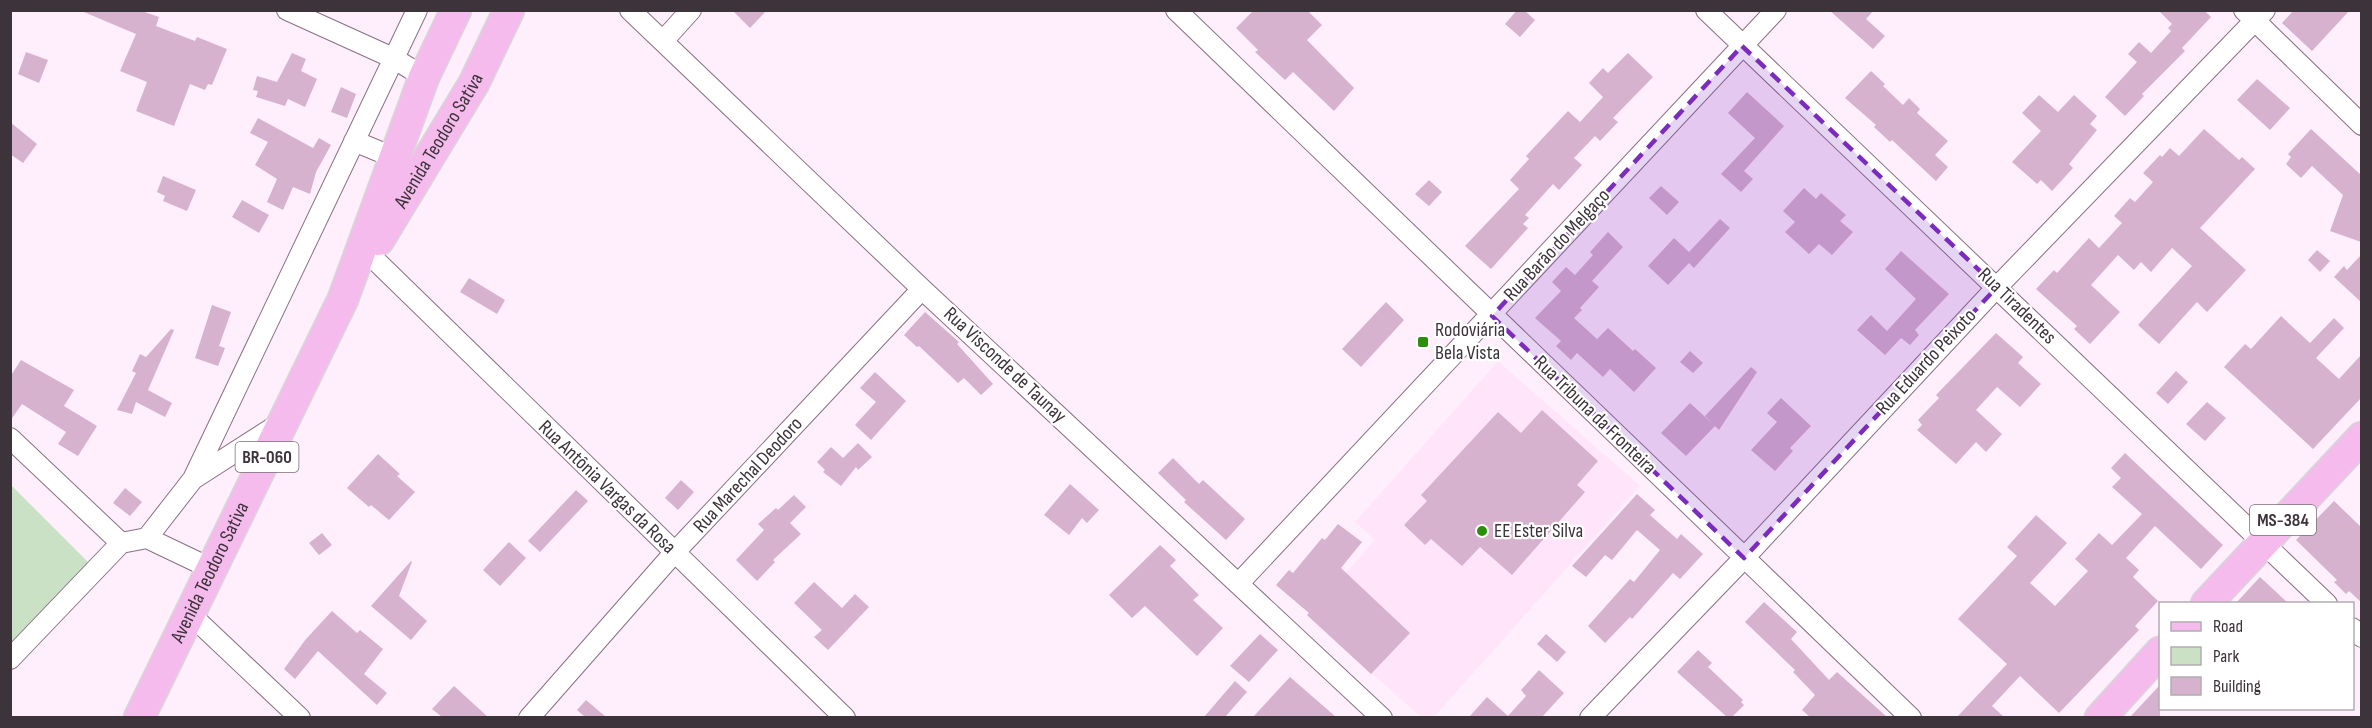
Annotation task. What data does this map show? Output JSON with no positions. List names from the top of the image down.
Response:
{
  "streets": {
    "main road": ["Avenida Teodoro Sativa", "BR-060", "MS-384"],
    "street": [
      "Rua Barão do Melgaço",
      "Rua Tiradentes",
      "Rua Eduardo Peixoto",
      "Rua Visconde de Taunay",
      "Rua Tribuna da Fronteira",
      "Rua Marechal Deodoro",
      "Rua Antônia Vargas da Rosa"
    ]
  },
  "crossings": [
    ["Avenida Teodoro Sativa", "Rua Antônia Vargas da Rosa"],
    ["Rua Barão do Melgaço", "Rua Tiradentes"],
    ["Rua Barão do Melgaço", "Rua Visconde de Taunay"],
    ["Rua Barão do Melgaço", "Rua Tribuna da Fronteira"],
    ["Rua Tiradentes", "Rua Eduardo Peixoto"],
    ["Rua Tiradentes", "MS-384"],
    ["Rua Eduardo Peixoto", "Rua Tribuna da Fronteira"],
    ["Rua Visconde de Taunay", "Rua Marechal Deodoro"],
    ["Rua Marechal Deodoro", "Rua Antônia Vargas da Rosa"]
  ],
  "places": {
    "transit": ["Rodoviária Bela Vista"],
    "other": ["EE Ester Silva"]
  },
  "legend": ["Road", "Park", "Building"]
}
